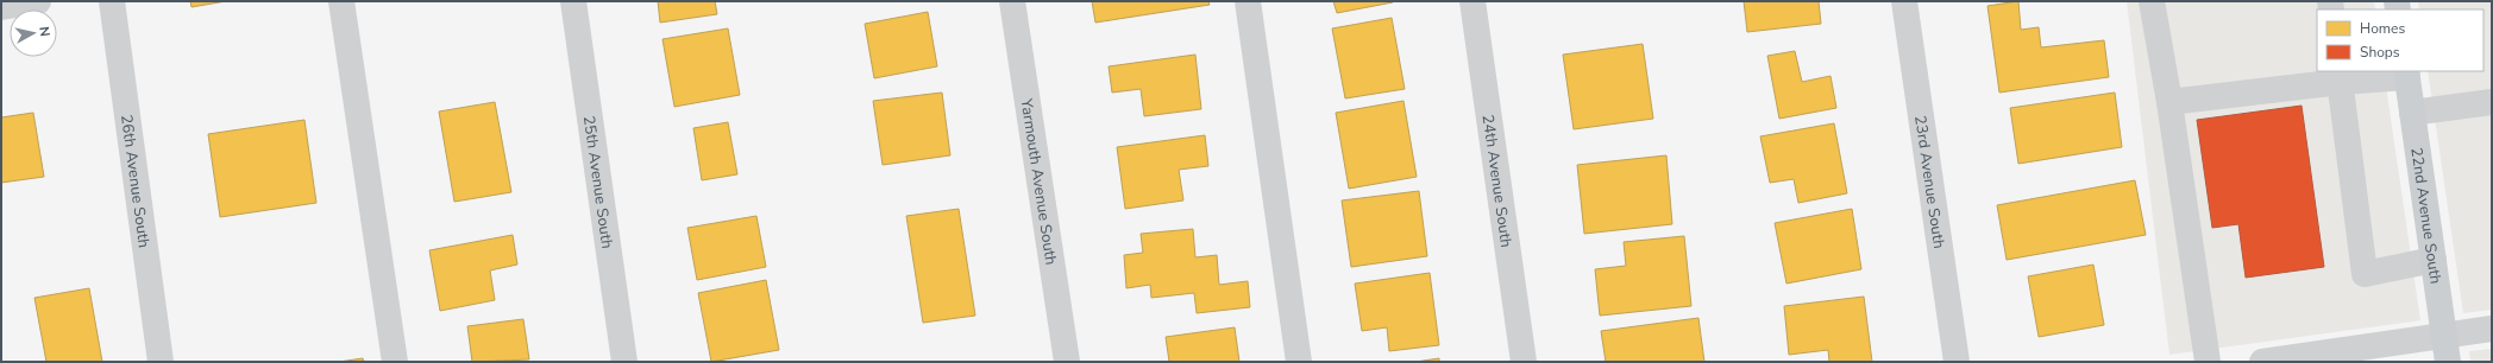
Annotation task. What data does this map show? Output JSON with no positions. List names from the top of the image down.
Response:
{
  "streets": {
    "main road": ["22nd Avenue South"],
    "street": [
      "26th Avenue South",
      "25th Avenue South",
      "Yarmouth Avenue South",
      "24th Avenue South",
      "23rd Avenue South"
    ]
  },
  "legend": ["Homes", "Shops"],
  "north": "right"
}
